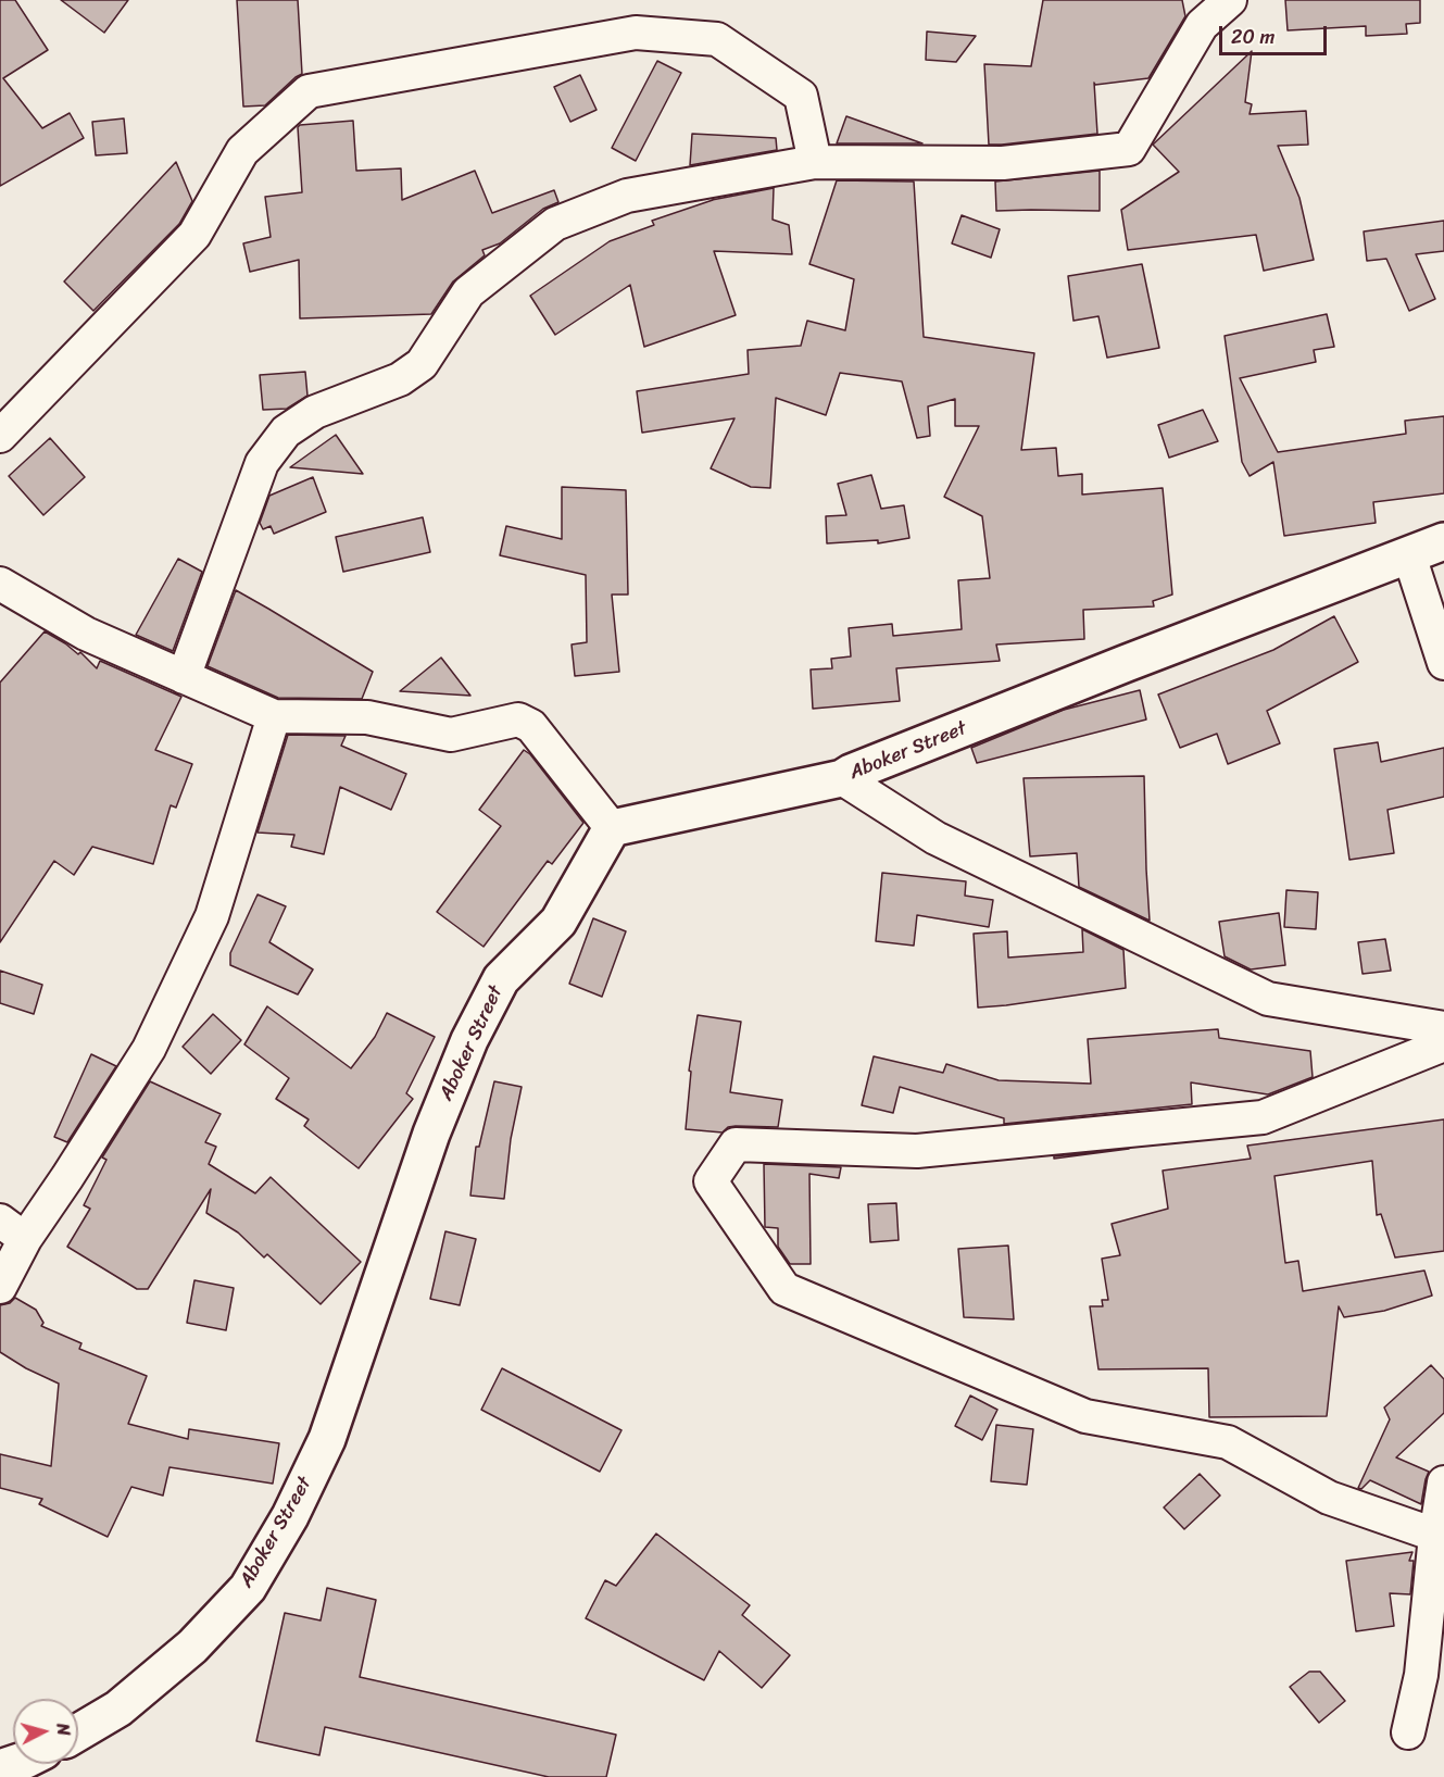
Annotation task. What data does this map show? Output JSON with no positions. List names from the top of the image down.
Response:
{
  "streets": {
    "main road": ["Aboker Street"]
  },
  "scale_bar": "20 m",
  "north": "right"
}
